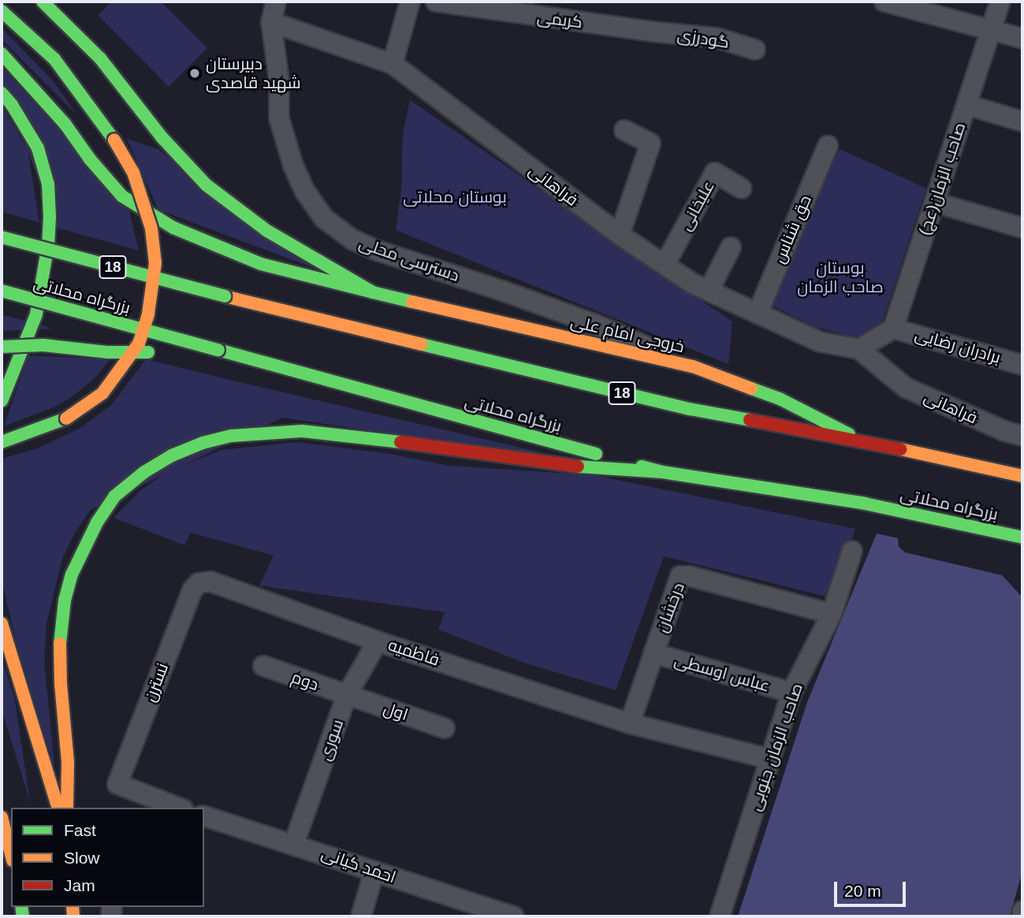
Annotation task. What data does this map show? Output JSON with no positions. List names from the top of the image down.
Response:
{
  "streets": {
    "main road": ["18", "بزرگراه محلاتی", "خروجی امام علی"],
    "street": [
      "کریمی",
      "گودرزی",
      "صاحب الزمان(عج)",
      "فراهانی",
      "علیخانی",
      "حق شناس",
      "دسترسی محلی",
      "برادران رضایی",
      "درخشان",
      "فاطمیه",
      "عباس اوسطی",
      "دوم",
      "نسترن",
      "اول",
      "سوری",
      "صاحب الزمان جنوبی",
      "احمد کیانی"
    ]
  },
  "crossings": [
    ["کریمی", "گودرزی"],
    ["صاحب الزمان(عج)", "برادران رضایی"],
    ["فراهانی", "علیخانی"],
    ["فراهانی", "حق شناس"],
    ["فراهانی", "دسترسی محلی"],
    ["دسترسی محلی", "خروجی امام علی"],
    ["18", "خروجی امام علی"],
    ["درخشان", "فاطمیه"],
    ["درخشان", "عباس اوسطی"],
    ["درخشان", "صاحب الزمان جنوبی"],
    ["فاطمیه", "نسترن"],
    ["فاطمیه", "سوری"],
    ["فاطمیه", "صاحب الزمان جنوبی"],
    ["عباس اوسطی", "صاحب الزمان جنوبی"],
    ["دوم", "اول"],
    ["دوم", "سوری"],
    ["اول", "سوری"],
    ["سوری", "احمد کیانی"]
  ],
  "parks": ["بوستان محلاتی", "بوستان صاحب الزمان"],
  "places": ["دبیرستان شهید قاصدی"],
  "legend": ["Fast", "Slow", "Jam"],
  "scale_bar": "20 m"
}
